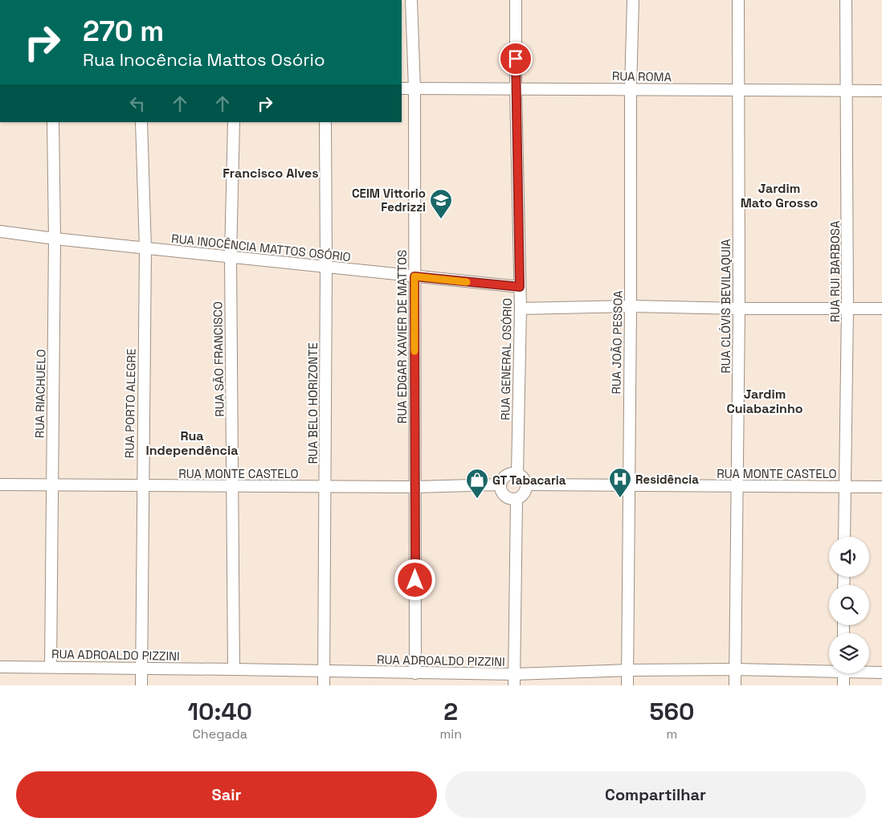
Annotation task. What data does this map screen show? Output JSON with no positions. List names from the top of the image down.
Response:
{
  "streets": {
    "street": [
      "RUA ROMA",
      "RUA INOCÊNCIA MATTOS OSÓRIO",
      "RUA RUI BARBOSA",
      "RUA CLÓVIS BEVILAQUIA",
      "RUA EDGAR XAVIER DE MATTOS",
      "RUA JOÃO PESSOA",
      "RUA SÃO FRANCISCO",
      "RUA GENERAL OSÓRIO",
      "RUA RIACHUELO",
      "RUA PORTO ALEGRE",
      "RUA BELO HORIZONTE",
      "RUA MONTE CASTELO",
      "RUA ADROALDO PIZZINI"
    ]
  },
  "crossings": [
    ["RUA ROMA", "RUA RUI BARBOSA"],
    ["RUA ROMA", "RUA CLÓVIS BEVILAQUIA"],
    ["RUA ROMA", "RUA EDGAR XAVIER DE MATTOS"],
    ["RUA ROMA", "RUA JOÃO PESSOA"],
    ["RUA ROMA", "RUA GENERAL OSÓRIO"],
    ["RUA INOCÊNCIA MATTOS OSÓRIO", "RUA EDGAR XAVIER DE MATTOS"],
    ["RUA INOCÊNCIA MATTOS OSÓRIO", "RUA SÃO FRANCISCO"],
    ["RUA INOCÊNCIA MATTOS OSÓRIO", "RUA GENERAL OSÓRIO"],
    ["RUA INOCÊNCIA MATTOS OSÓRIO", "RUA RIACHUELO"],
    ["RUA INOCÊNCIA MATTOS OSÓRIO", "RUA PORTO ALEGRE"],
    ["RUA INOCÊNCIA MATTOS OSÓRIO", "RUA BELO HORIZONTE"],
    ["RUA RUI BARBOSA", "RUA MONTE CASTELO"],
    ["RUA CLÓVIS BEVILAQUIA", "RUA MONTE CASTELO"],
    ["RUA CLÓVIS BEVILAQUIA", "RUA ADROALDO PIZZINI"],
    ["RUA EDGAR XAVIER DE MATTOS", "RUA MONTE CASTELO"],
    ["RUA EDGAR XAVIER DE MATTOS", "RUA ADROALDO PIZZINI"],
    ["RUA JOÃO PESSOA", "RUA MONTE CASTELO"],
    ["RUA JOÃO PESSOA", "RUA ADROALDO PIZZINI"],
    ["RUA SÃO FRANCISCO", "RUA MONTE CASTELO"],
    ["RUA SÃO FRANCISCO", "RUA ADROALDO PIZZINI"],
    ["RUA GENERAL OSÓRIO", "RUA MONTE CASTELO"],
    ["RUA RIACHUELO", "RUA MONTE CASTELO"],
    ["RUA RIACHUELO", "RUA ADROALDO PIZZINI"],
    ["RUA PORTO ALEGRE", "RUA MONTE CASTELO"],
    ["RUA PORTO ALEGRE", "RUA ADROALDO PIZZINI"],
    ["RUA BELO HORIZONTE", "RUA MONTE CASTELO"],
    ["RUA BELO HORIZONTE", "RUA ADROALDO PIZZINI"]
  ],
  "districts": [
    "Francisco Alves",
    "Jardim Mato Grosso",
    "Jardim Cuiabazinho",
    "Rua Independência"
  ],
  "places": {
    "school or university": ["CEIM Vittorio Fedrizzi"],
    "hospital": ["Residência"],
    "shop": ["GT Tabacaria"]
  },
  "page": {
    "turn": ["270 m", "Rua Inocência Mattos Osório"],
    "eta": [
      "10:40",
      "Chegada",
      "2",
      "min",
      "560",
      "m"
    ],
    "buttons": ["Sair", "Compartilhar"]
  }
}
